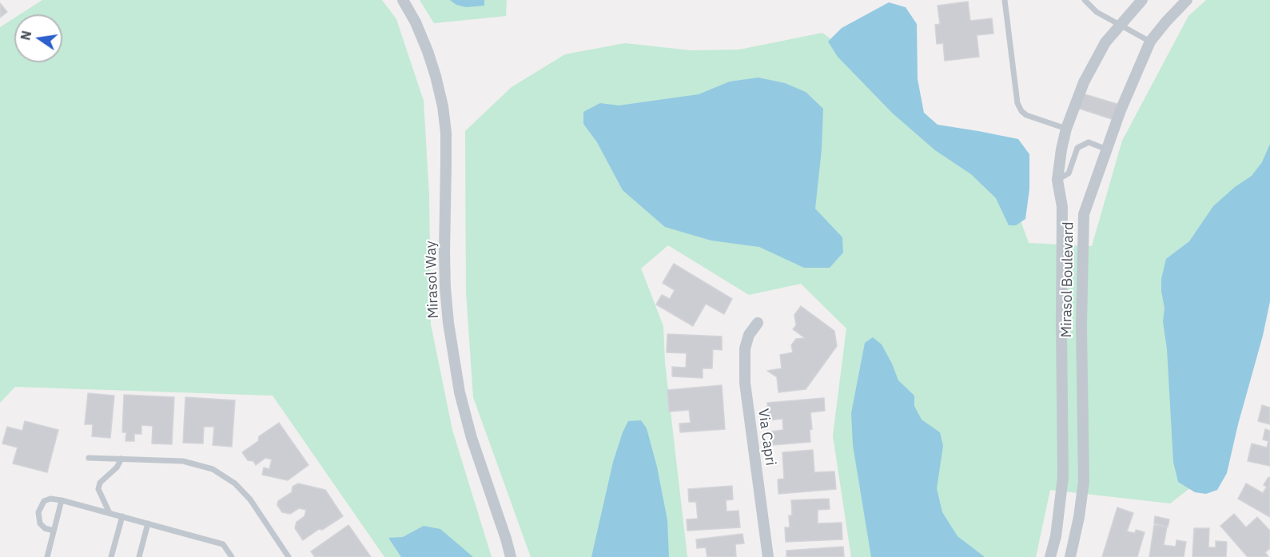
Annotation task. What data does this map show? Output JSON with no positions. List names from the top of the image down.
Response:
{
  "streets": {
    "street": ["Mirasol Way", "Mirasol Boulevard", "Via Capri"]
  },
  "north": "left"
}
